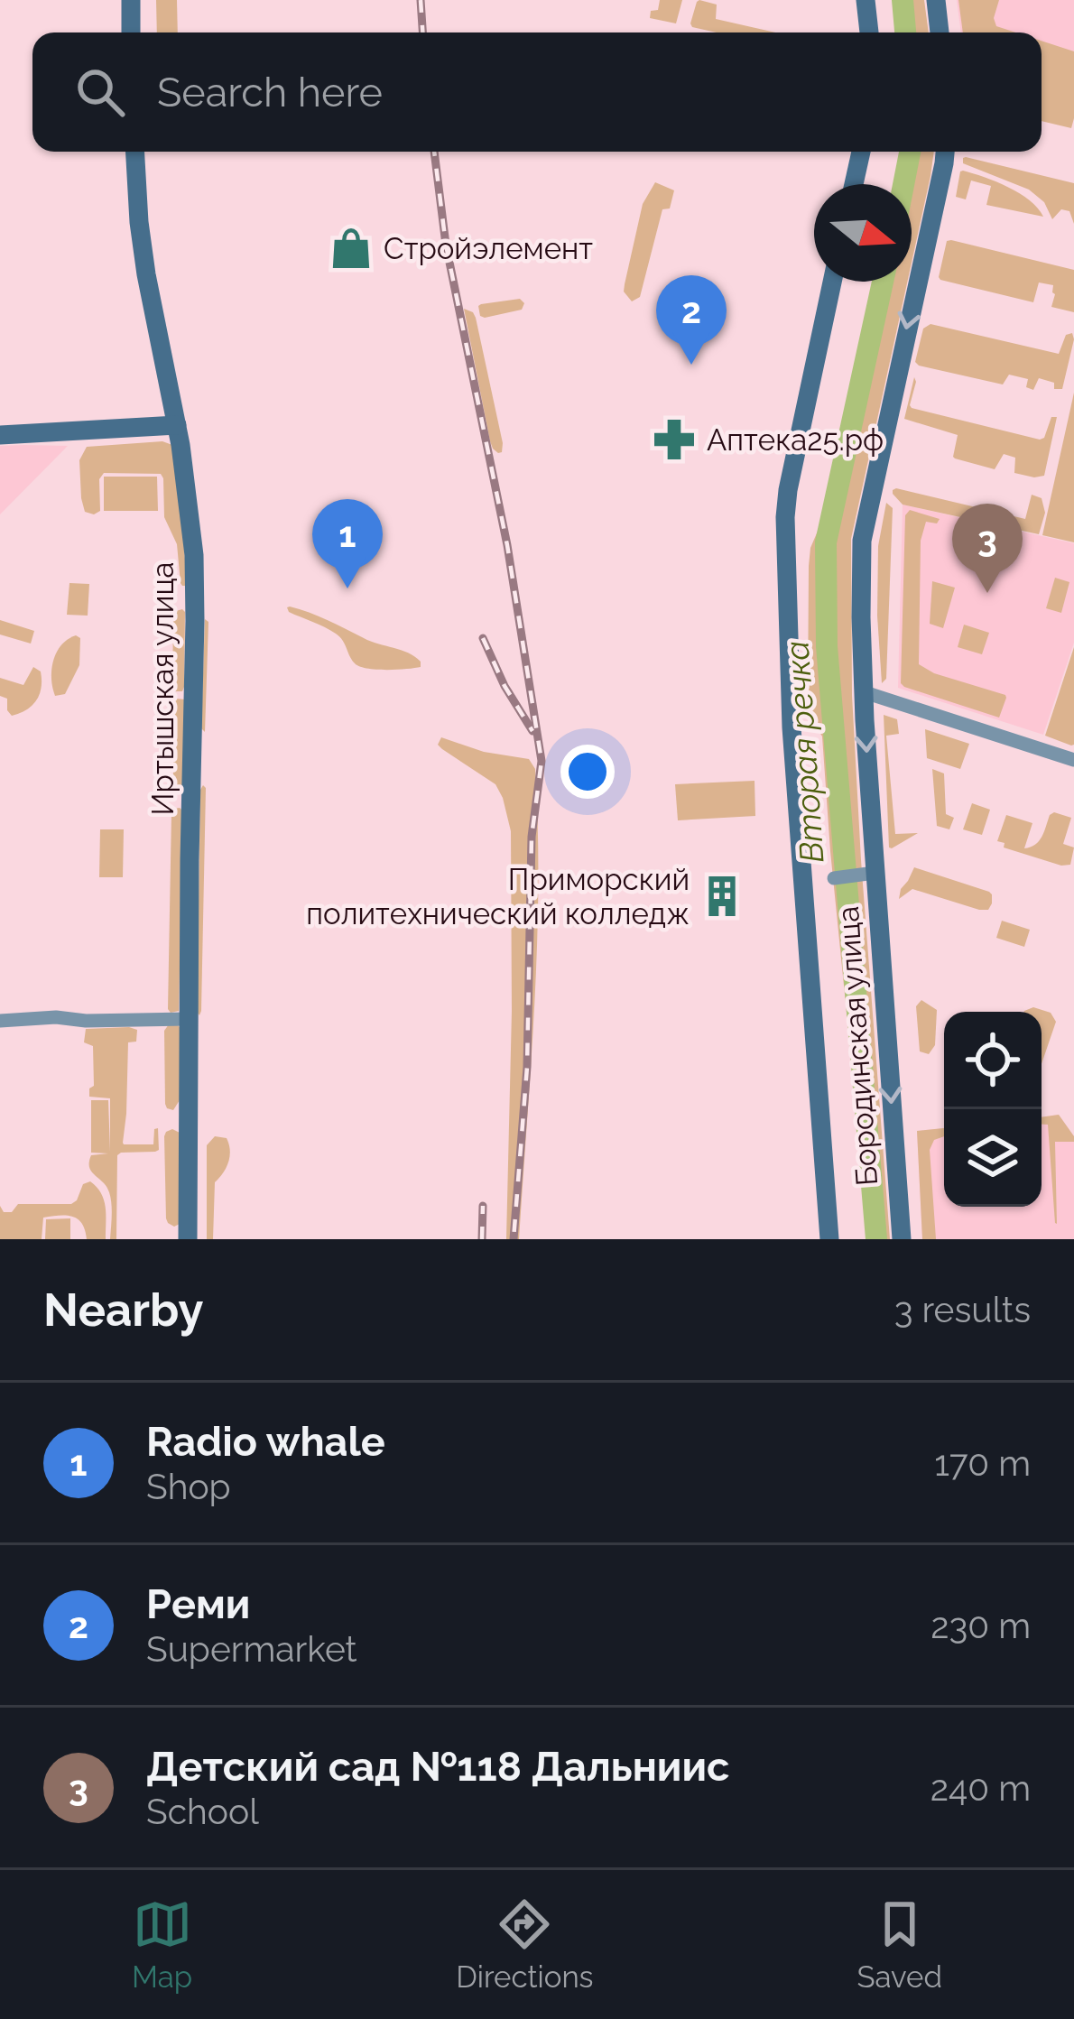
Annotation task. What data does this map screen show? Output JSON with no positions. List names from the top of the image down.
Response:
{
  "streets": {
    "main road": ["Иртышская улица", "Бородинская улица"]
  },
  "water": ["Вторая речка"],
  "places": {
    "shop": ["Стройэлемент"],
    "pharmacy": ["Аптека25.рф"],
    "building": ["Приморский политехнический колледж"]
  },
  "north": "right",
  "page": {
    "search": "Search here",
    "pins": ["2", "1", "3"],
    "heading": ["Nearby", "3 results"],
    "list": [
      {
        "mark": "1",
        "name": "Radio whale",
        "note": "Shop",
        "value": "170 m"
      },
      {
        "mark": "2",
        "name": "Реми",
        "note": "Supermarket",
        "value": "230 m"
      },
      {
        "mark": "3",
        "name": "Детский сад №118 Дальниис",
        "note": "School",
        "value": "240 m"
      }
    ],
    "nav": ["Map", "Directions", "Saved"]
  }
}
